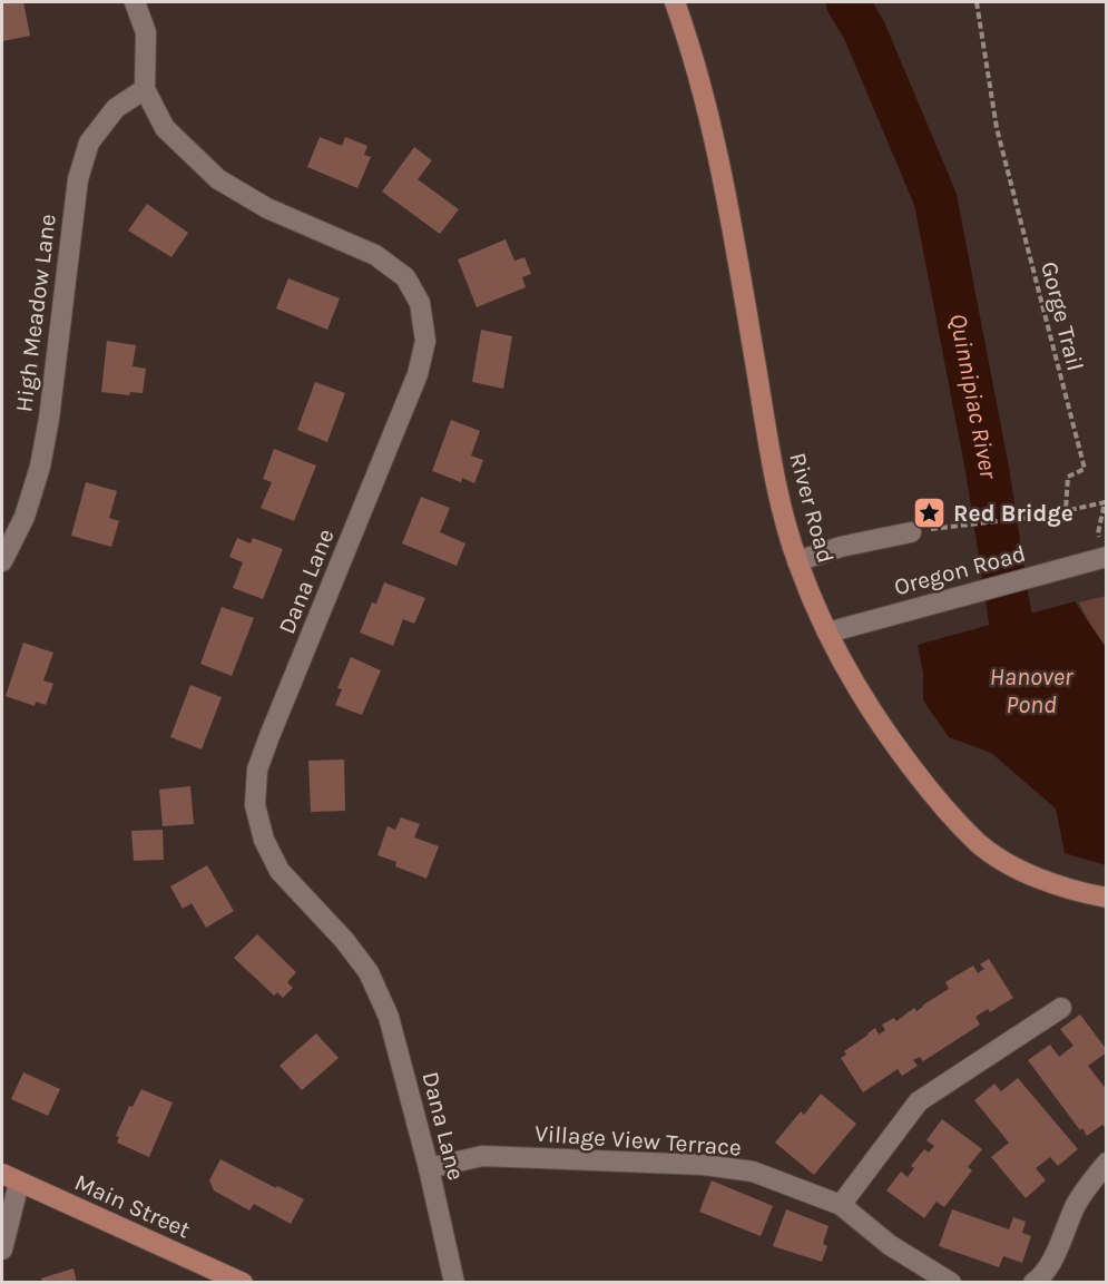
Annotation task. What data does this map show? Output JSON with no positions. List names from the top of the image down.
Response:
{
  "streets": {
    "main road": ["River Road", "Main Street"],
    "street": [
      "High Meadow Lane",
      "Oregon Road",
      "Dana Lane",
      "Village View Terrace"
    ],
    "path": ["Gorge Trail"]
  },
  "crossings": [
    ["High Meadow Lane", "Dana Lane"],
    ["River Road", "Oregon Road"],
    ["Dana Lane", "Village View Terrace"]
  ],
  "water": ["Quinnipiac River", "Hanover Pond"],
  "places": {
    "place": ["Red Bridge"]
  }
}
